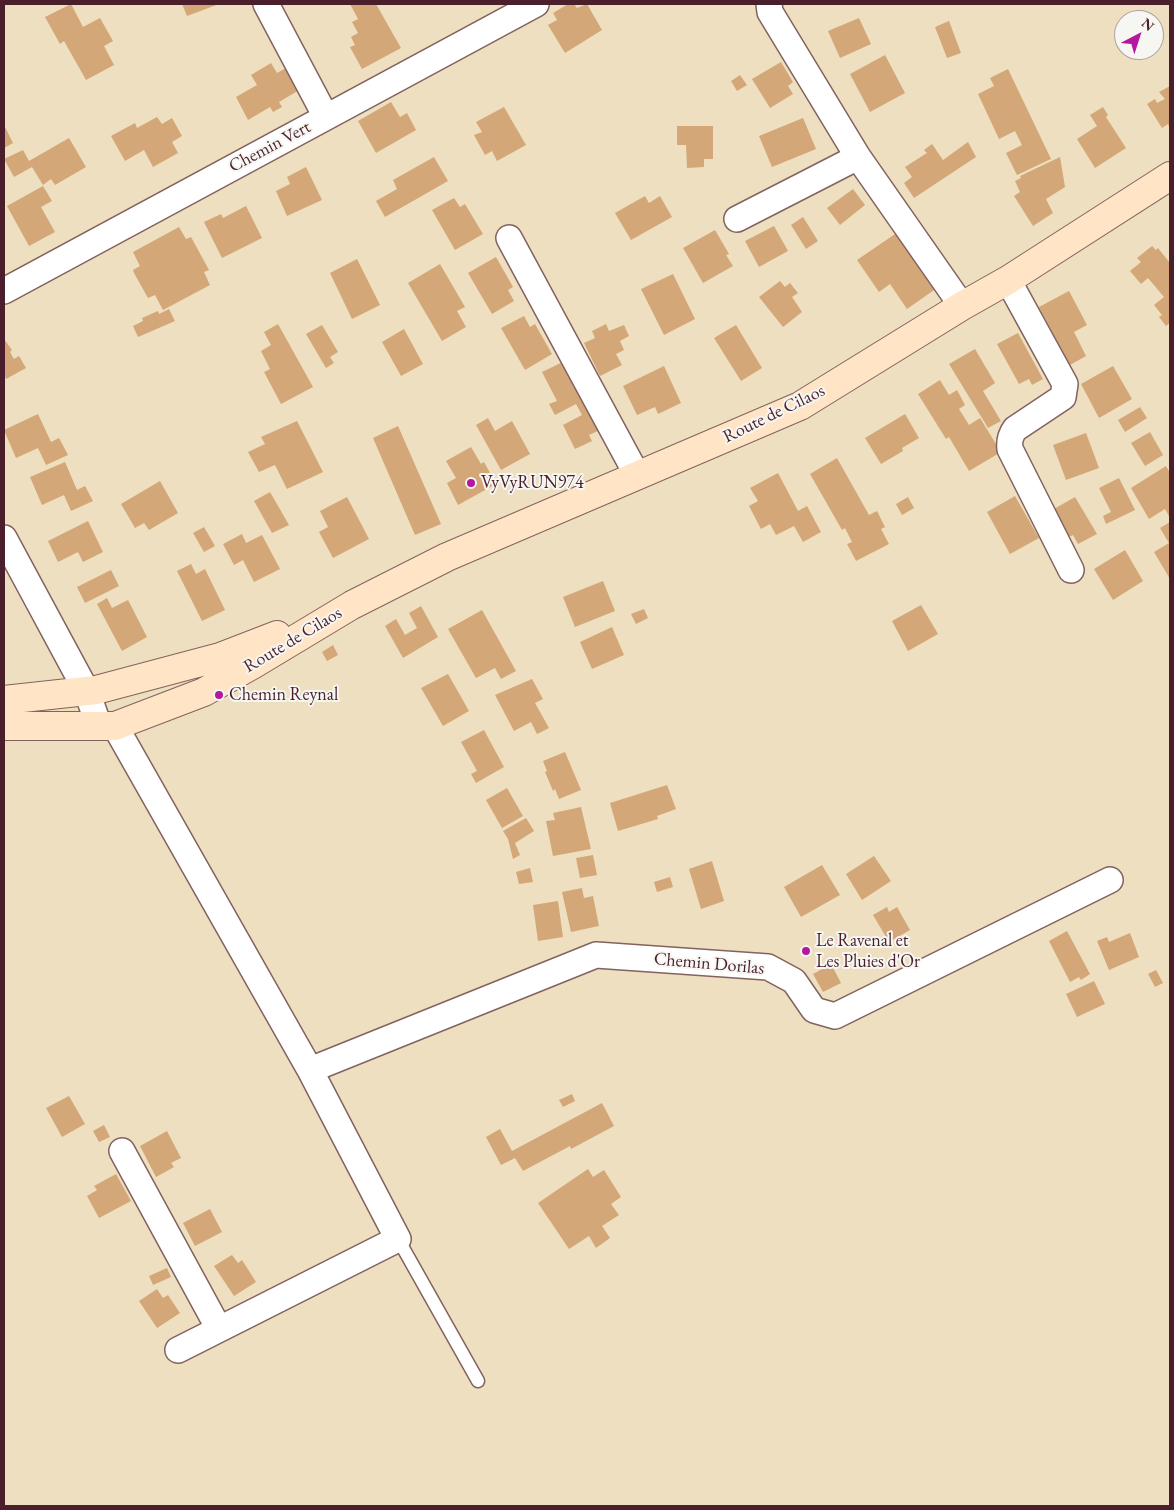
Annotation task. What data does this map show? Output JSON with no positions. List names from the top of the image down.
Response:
{
  "streets": {
    "main road": ["Route de Cilaos"],
    "street": ["Chemin Vert", "Chemin Dorilas"]
  },
  "places": ["VyVyRUN974", "Chemin Reynal", "Le Ravenal et Les Pluies d'Or"],
  "north": "top right"
}
